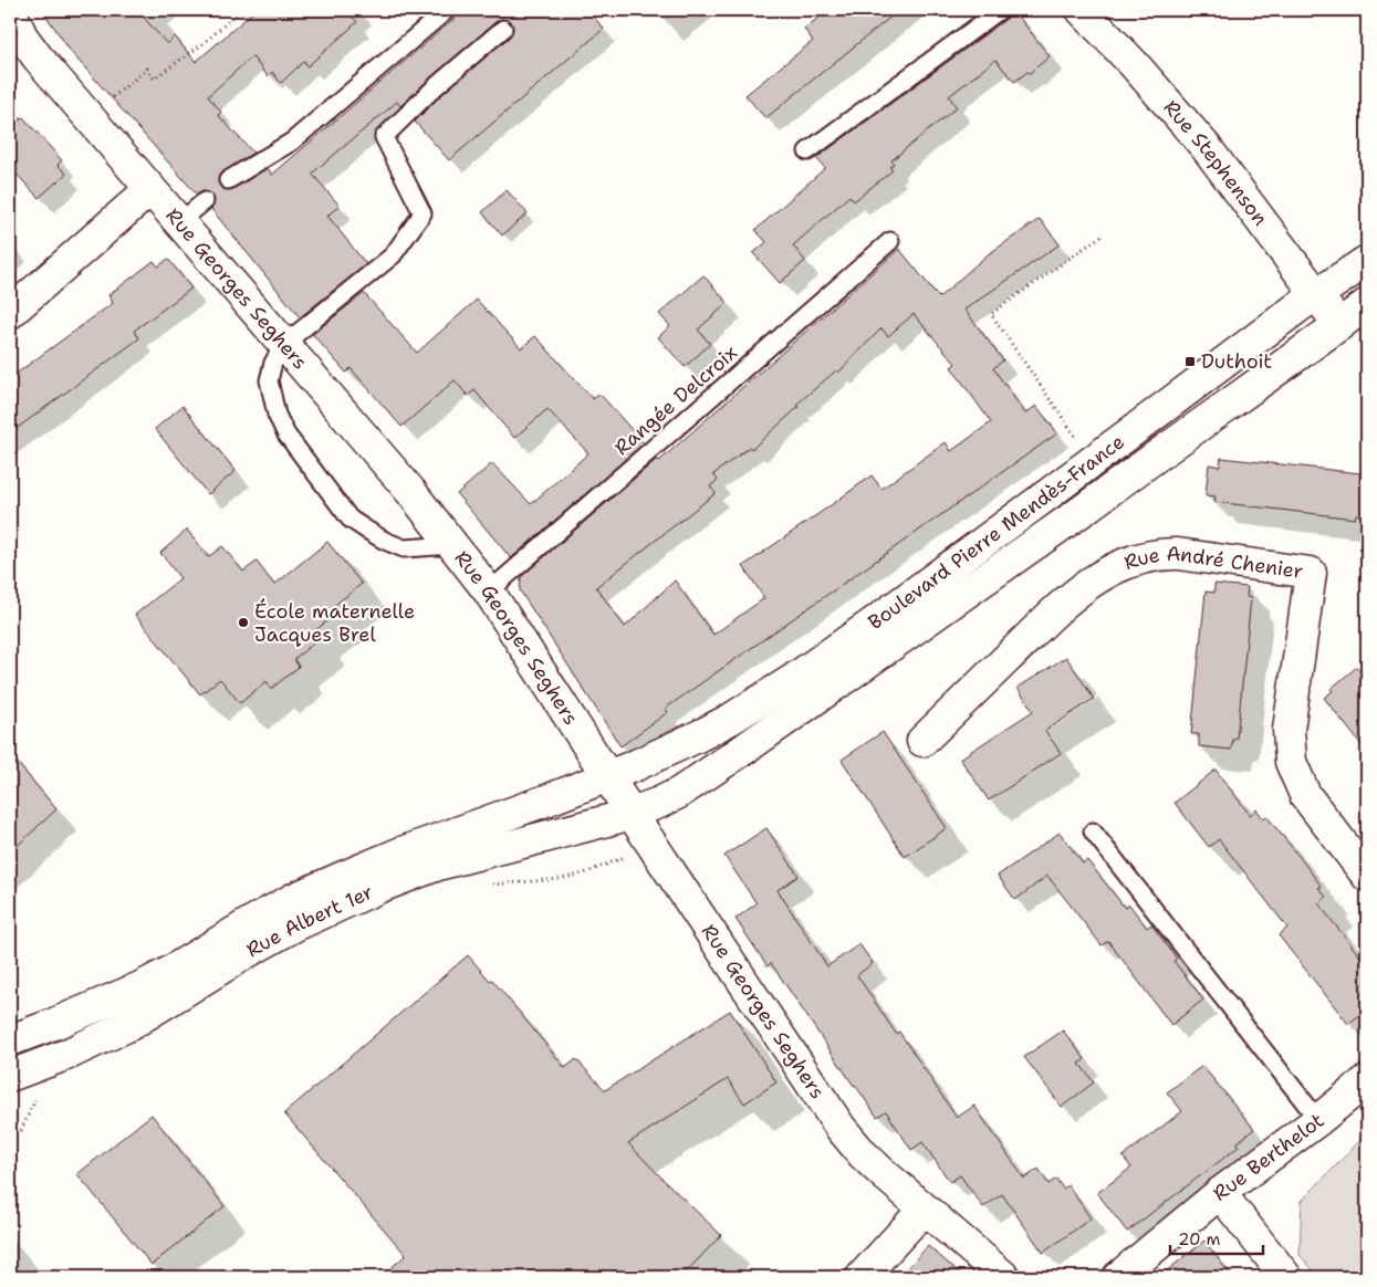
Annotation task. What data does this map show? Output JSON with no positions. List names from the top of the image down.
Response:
{
  "streets": {
    "street": [
      "Rue Stephenson",
      "Rue Georges Seghers",
      "Boulevard Pierre Mendès-France",
      "Rue André Chenier",
      "Rue Albert 1er",
      "Rue Berthelot"
    ],
    "lane": ["Rangée Delcroix"]
  },
  "crossings": [
    ["Rue Stephenson", "Boulevard Pierre Mendès-France"],
    ["Rue Georges Seghers", "Rangée Delcroix"],
    ["Rue Georges Seghers", "Boulevard Pierre Mendès-France"],
    ["Rue Georges Seghers", "Rue Albert 1er"],
    ["Boulevard Pierre Mendès-France", "Rue Albert 1er"]
  ],
  "places": {
    "transit": ["Duthoit"],
    "other": ["École maternelle Jacques Brel"]
  },
  "scale_bar": "20 m"
}
